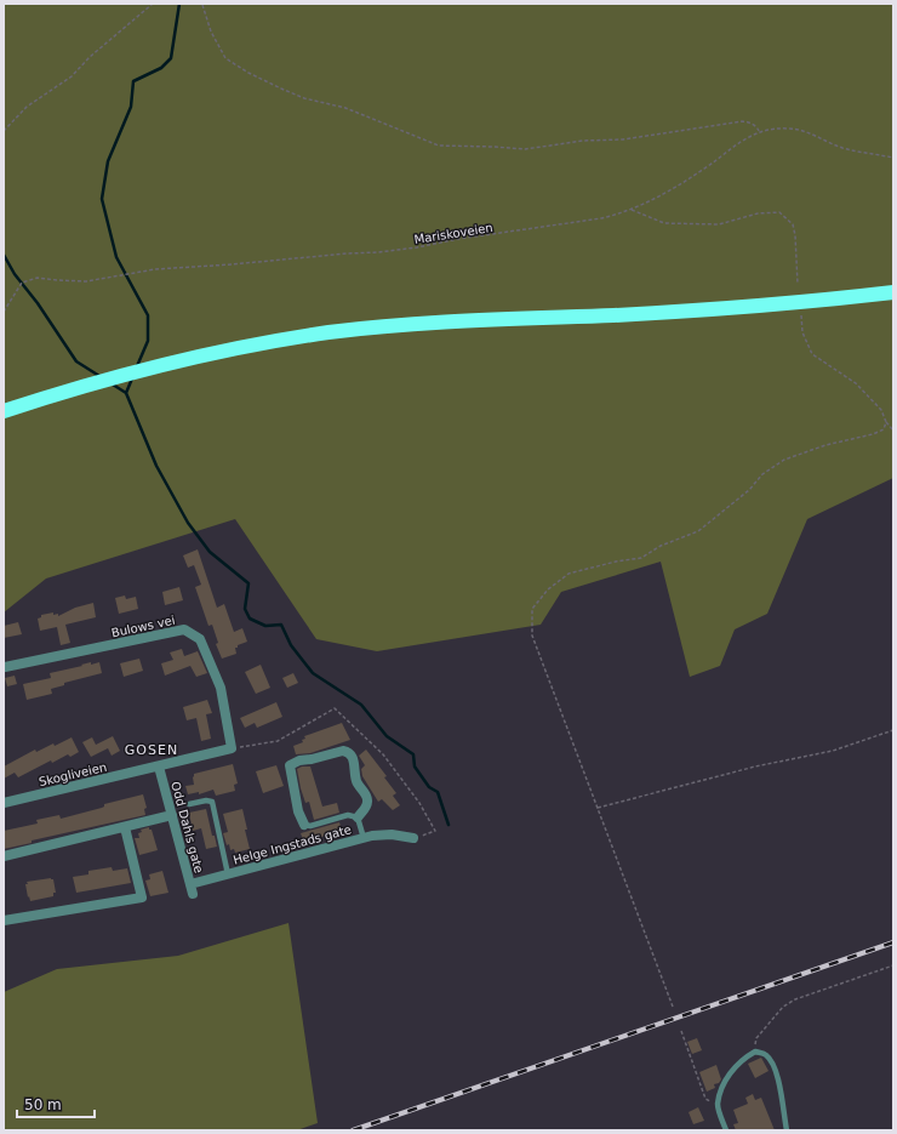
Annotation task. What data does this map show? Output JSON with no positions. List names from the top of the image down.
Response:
{
  "streets": {
    "street": [
      "Bulows vei",
      "Skogliveien",
      "Odd Dahls gate",
      "Helge Ingstads gate"
    ],
    "path": ["Mariskoveien"]
  },
  "crossings": [
    ["Bulows vei", "Skogliveien"],
    ["Skogliveien", "Odd Dahls gate"],
    ["Odd Dahls gate", "Helge Ingstads gate"]
  ],
  "districts": ["GOSEN"],
  "scale_bar": "50 m"
}
